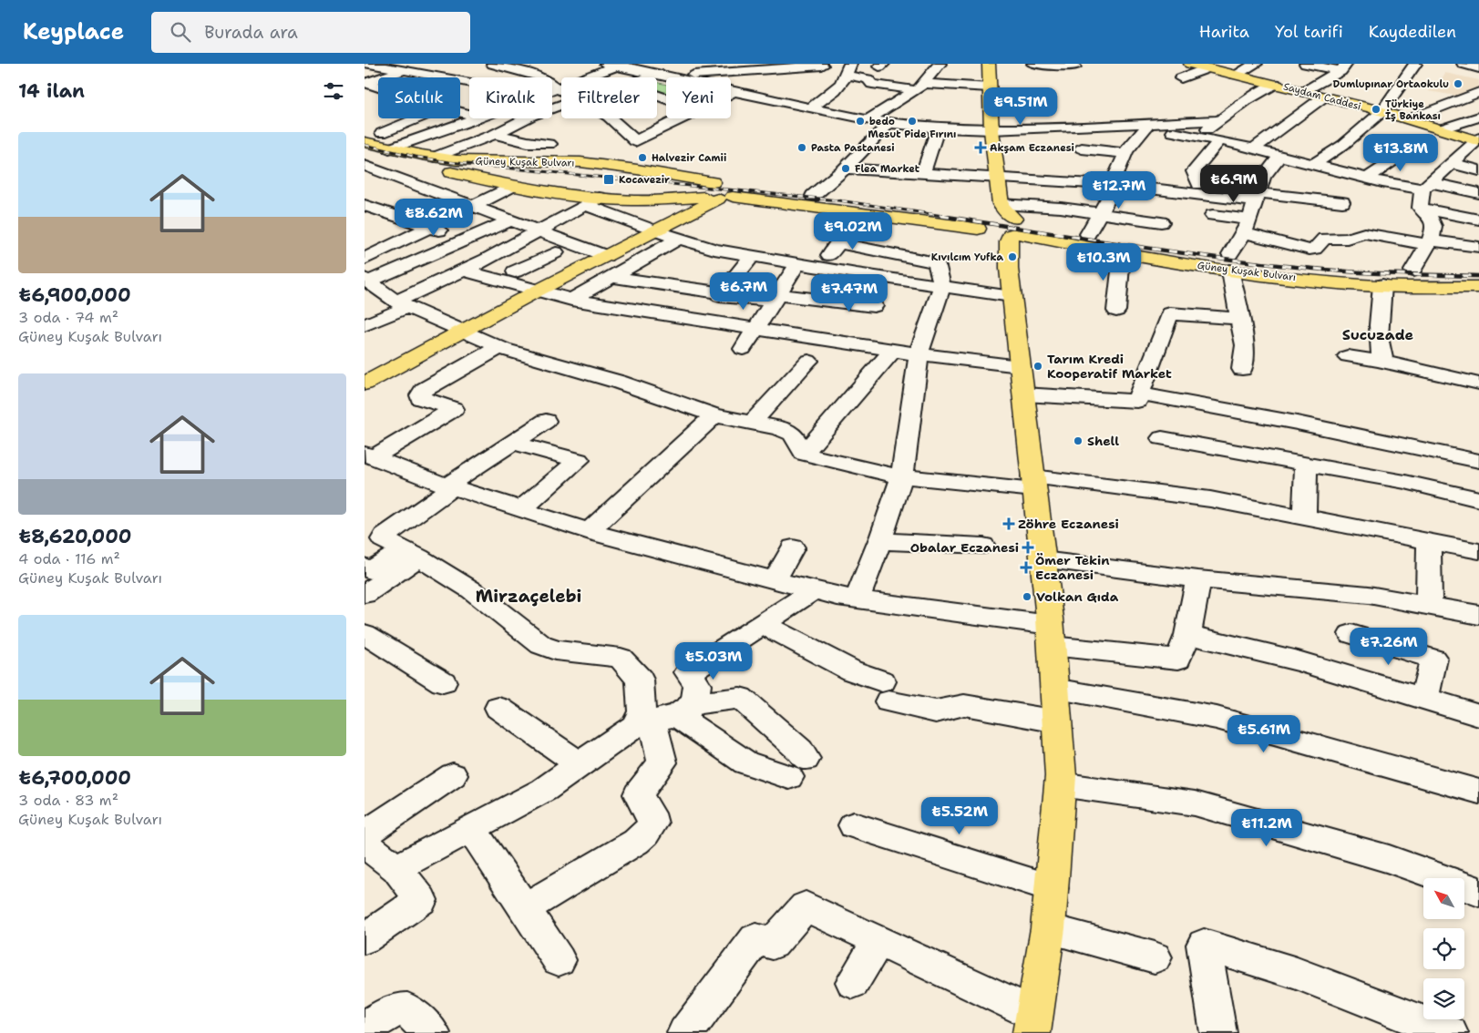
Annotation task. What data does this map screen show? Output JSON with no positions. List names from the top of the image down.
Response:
{
  "streets": {
    "main road": ["Saydam Caddesi", "Güney Kuşak Bulvarı"]
  },
  "districts": ["Sucuzade", "Mirzaçelebi"],
  "places": {
    "other": [
      "Dumlupınar Ortaokulu",
      "Türkiye İş Bankası",
      "bedo",
      "Mesut Pide Fırını",
      "Pasta Pastanesi",
      "Halvezir Camii",
      "Flea Market",
      "Kıvılcım Yufka",
      "Tarım Kredi Kooperatif Market",
      "Shell",
      "Volkan Gıda"
    ],
    "health": [
      "Akşam Eczanesi",
      "Zöhre Eczanesi",
      "Obalar Eczanesi",
      "Ömer Tekin Eczanesi"
    ],
    "transit": ["Kocavezir"]
  },
  "north": "top left",
  "page": {
    "header": "Keyplace",
    "search": "Burada ara",
    "nav": ["Harita", "Yol tarifi", "Kaydedilen"],
    "heading": "14 ilan",
    "chip": [
      "Satılık",
      "Kiralık",
      "Filtreler",
      "Yeni"
    ],
    "price": [
      "₺9.51M",
      "₺13.8M",
      "₺6.9M",
      "₺12.7M",
      "₺8.62M",
      "₺9.02M",
      "₺10.3M",
      "₺6.7M",
      "₺7.47M",
      "₺7.26M",
      "₺5.03M",
      "₺5.61M",
      "₺5.52M",
      "₺11.2M"
    ],
    "list": [
      {
        "name": "₺6,900,000",
        "note": "3 oda · 74 m² · Güney Kuşak Bulvarı"
      },
      {
        "name": "₺8,620,000",
        "note": "4 oda · 116 m² · Güney Kuşak Bulvarı"
      },
      {
        "name": "₺6,700,000",
        "note": "3 oda · 83 m² · Güney Kuşak Bulvarı"
      }
    ]
  }
}
